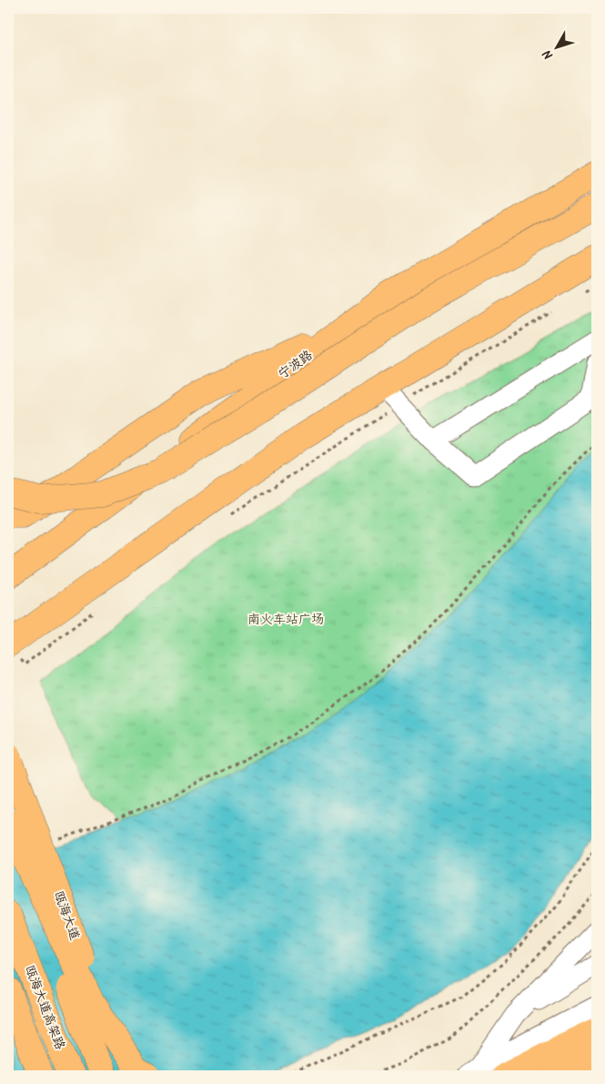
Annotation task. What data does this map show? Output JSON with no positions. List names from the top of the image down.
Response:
{
  "streets": {
    "main road": ["宁波路", "瓯海大道", "瓯海大道高架路"]
  },
  "parks": ["南火车站广场"],
  "north": "bottom left"
}
